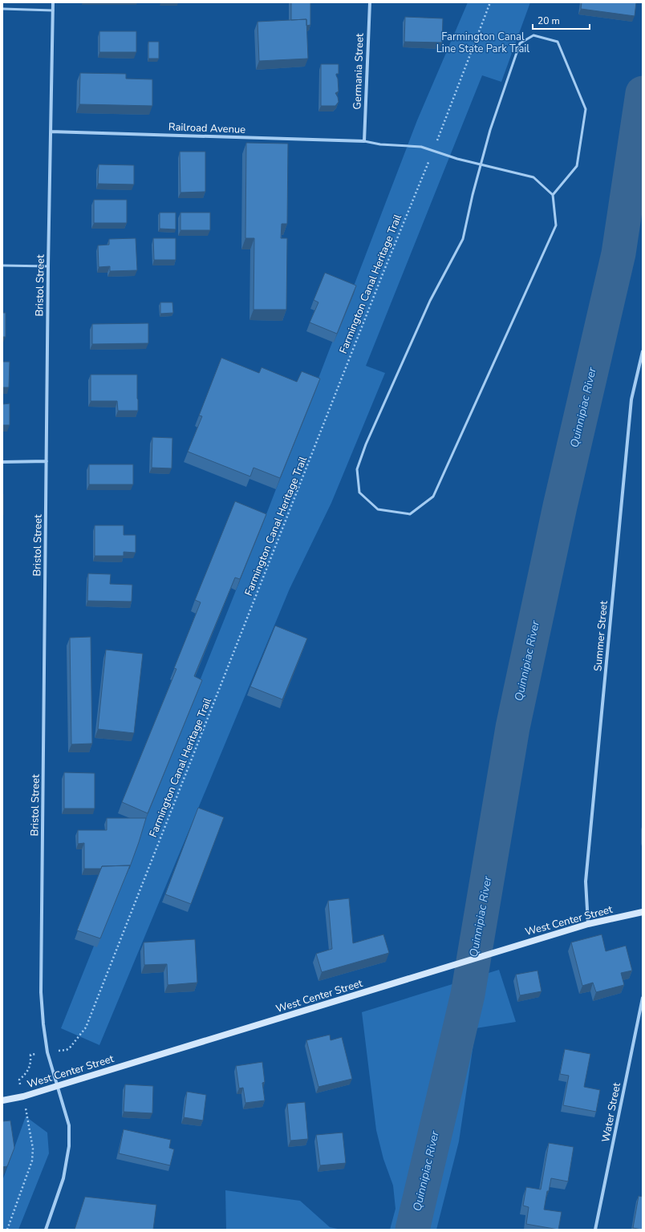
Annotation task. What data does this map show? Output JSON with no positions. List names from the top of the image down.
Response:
{
  "streets": {
    "street": [
      "Germania Street",
      "Railroad Avenue",
      "Bristol Street",
      "Summer Street",
      "West Center Street",
      "Water Street"
    ],
    "path": ["Farmington Canal Heritage Trail"]
  },
  "crossings": [
    ["Germania Street", "Railroad Avenue"],
    ["Railroad Avenue", "Bristol Street"],
    ["Bristol Street", "West Center Street"],
    ["Summer Street", "West Center Street"]
  ],
  "water": ["Quinnipiac River"],
  "parks": ["Farmington Canal Line State Park Trail"],
  "scale_bar": "20 m"
}
